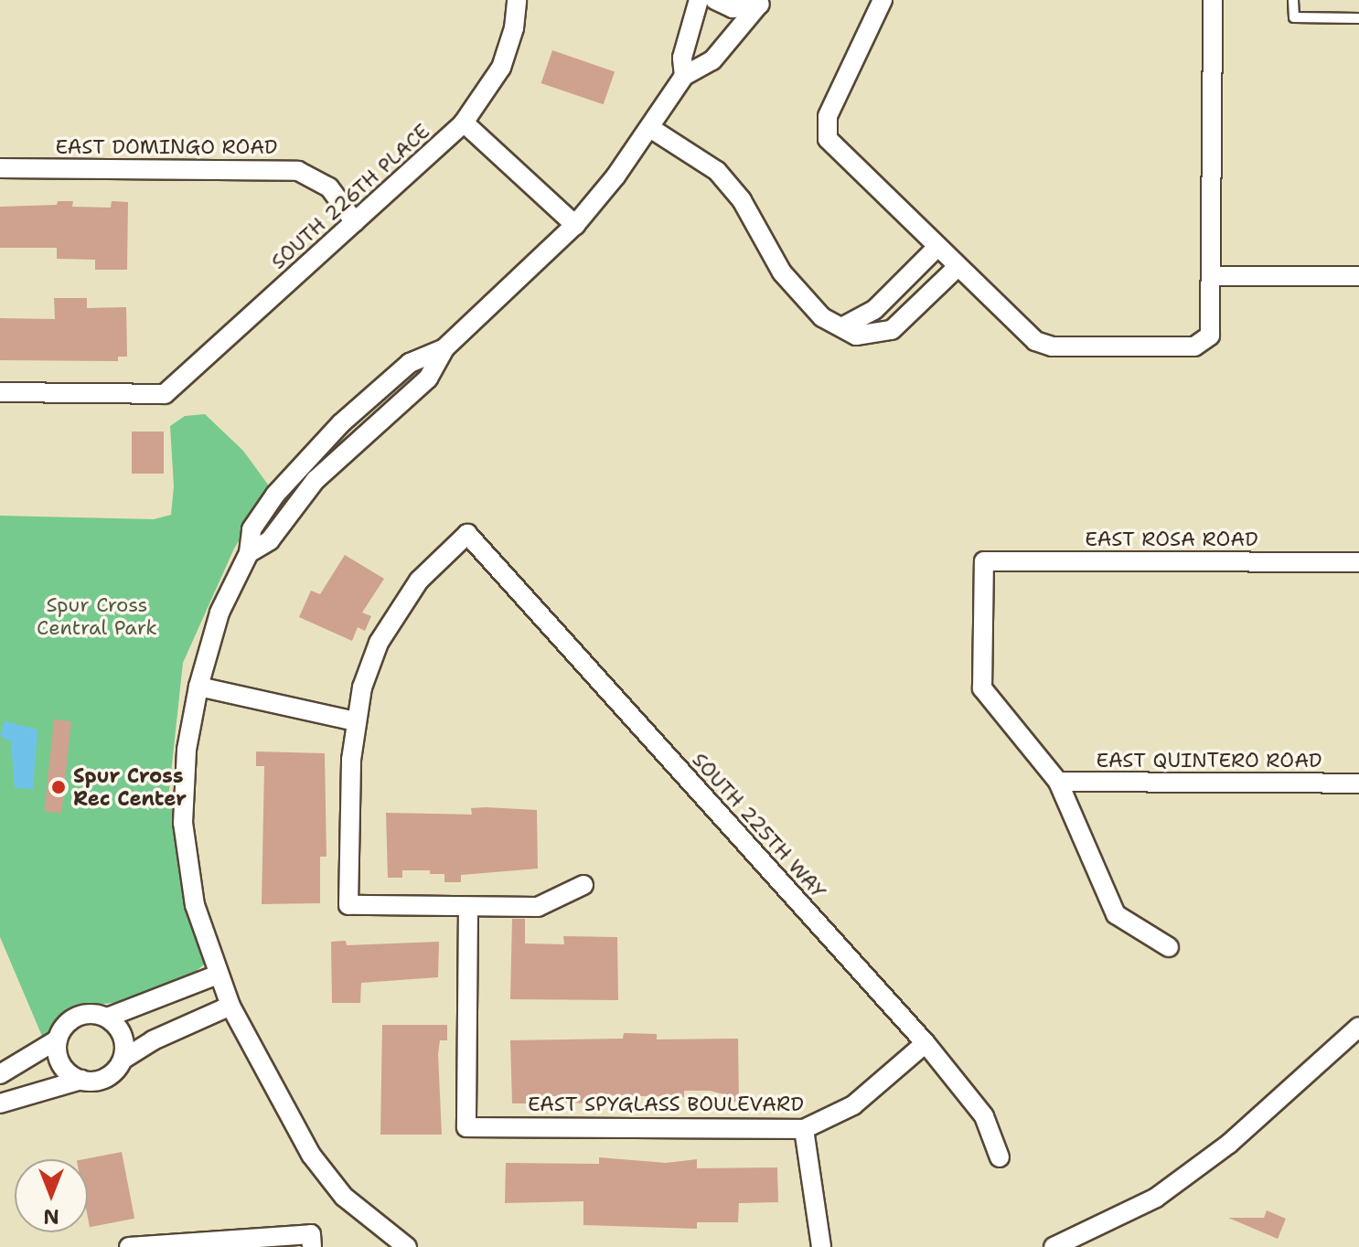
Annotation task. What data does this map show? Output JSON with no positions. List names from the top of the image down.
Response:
{
  "streets": {
    "street": [
      "EAST DOMINGO ROAD",
      "SOUTH 226TH PLACE",
      "EAST ROSA ROAD",
      "EAST QUINTERO ROAD",
      "SOUTH 225TH WAY",
      "EAST SPYGLASS BOULEVARD"
    ]
  },
  "crossings": [
    ["EAST DOMINGO ROAD", "SOUTH 226TH PLACE"],
    ["EAST ROSA ROAD", "EAST QUINTERO ROAD"],
    ["SOUTH 225TH WAY", "EAST SPYGLASS BOULEVARD"]
  ],
  "parks": ["Spur Cross Central Park"],
  "places": ["Spur Cross Rec Center"],
  "north": "bottom"
}
